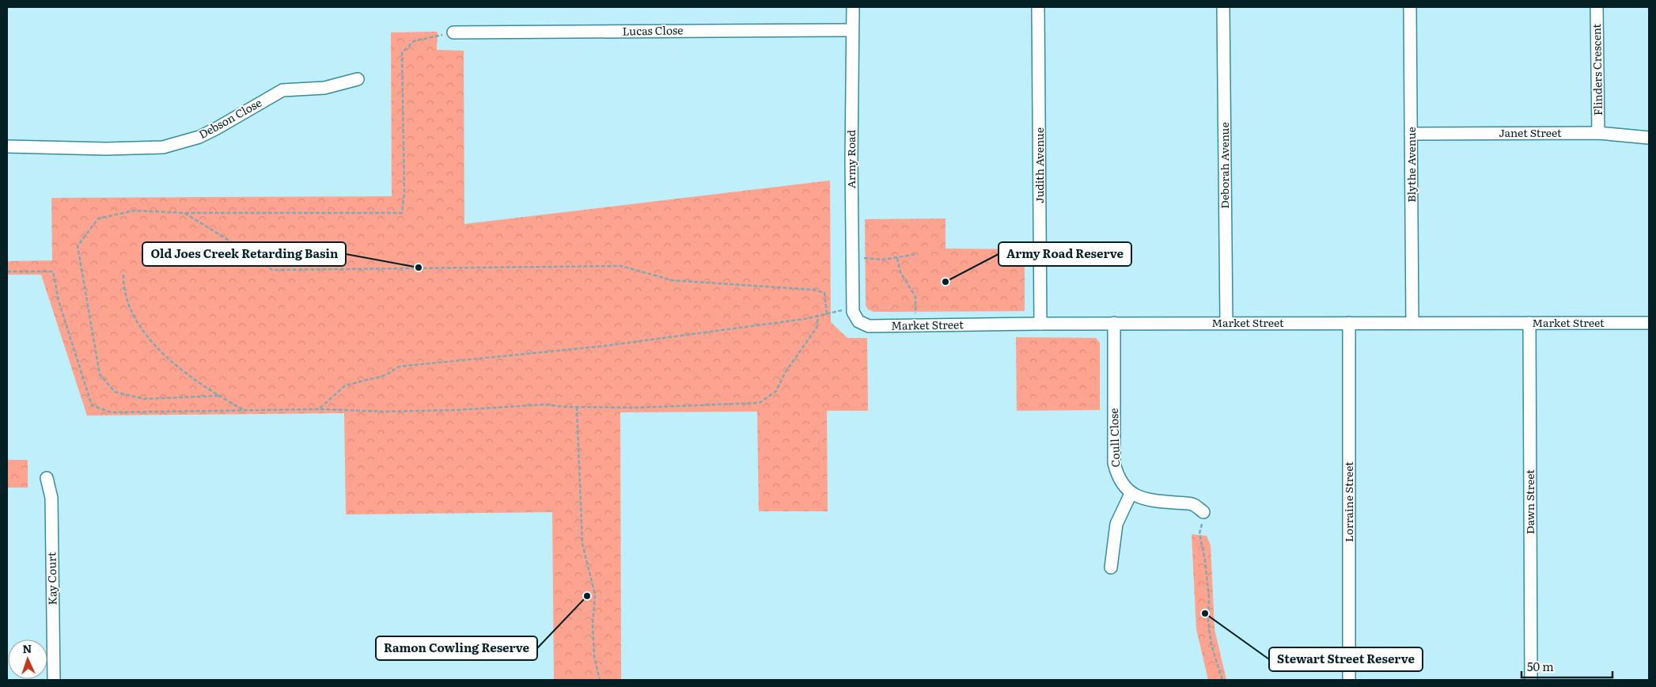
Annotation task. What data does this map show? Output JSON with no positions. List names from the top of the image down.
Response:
{
  "streets": {
    "street": [
      "Lucas Close",
      "Flinders Crescent",
      "Debson Close",
      "Janet Street",
      "Army Road",
      "Blythe Avenue",
      "Judith Avenue",
      "Deborah Avenue",
      "Market Street",
      "Coull Close",
      "Lorraine Street",
      "Dawn Street",
      "Kay Court"
    ]
  },
  "crossings": [
    ["Lucas Close", "Army Road"],
    ["Flinders Crescent", "Janet Street"],
    ["Janet Street", "Blythe Avenue"],
    ["Army Road", "Market Street"],
    ["Blythe Avenue", "Market Street"],
    ["Judith Avenue", "Market Street"],
    ["Deborah Avenue", "Market Street"],
    ["Market Street", "Coull Close"],
    ["Market Street", "Lorraine Street"],
    ["Market Street", "Dawn Street"]
  ],
  "places": [
    "Old Joes Creek Retarding Basin",
    "Army Road Reserve",
    "Ramon Cowling Reserve",
    "Stewart Street Reserve"
  ],
  "scale_bar": "50 m",
  "north": "top"
}
